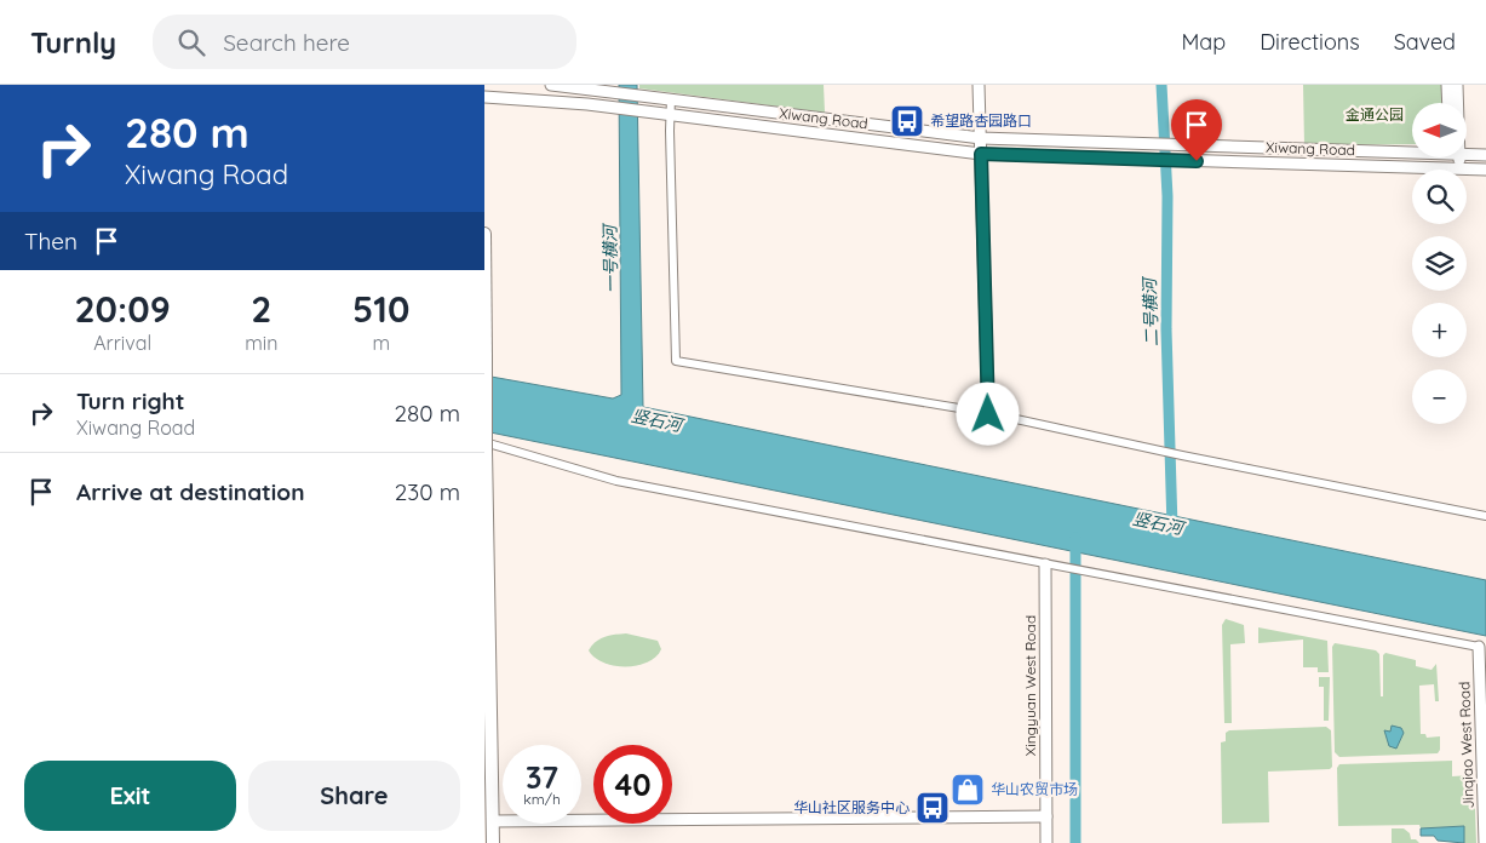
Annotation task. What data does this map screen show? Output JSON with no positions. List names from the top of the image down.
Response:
{
  "streets": {
    "main road": ["Xiwang Road", "Xingyuan West Road", "Jinqiao West Road"]
  },
  "water": ["一号横河", "二号横河", "竖石河"],
  "parks": ["金通公园"],
  "places": {
    "bus stop": ["希望路杏园路口", "华山社区服务中心"],
    "shop": ["华山农贸市场"]
  },
  "north": "left",
  "page": {
    "header": "Turnly",
    "search": "Search here",
    "nav": ["Map", "Directions", "Saved"],
    "turn": ["280 m", "Xiwang Road"],
    "map_buttons": ["+", "−"],
    "then": "Then",
    "eta": [
      "20:09",
      "Arrival",
      "2",
      "min",
      "510",
      "m"
    ],
    "list": [
      {
        "name": "Turn right",
        "note": "Xiwang Road",
        "value": "280 m"
      },
      {
        "name": "Arrive at destination",
        "value": "230 m"
      }
    ],
    "speed": "37 km/h",
    "limit": "40",
    "buttons": ["Exit", "Share"]
  }
}
